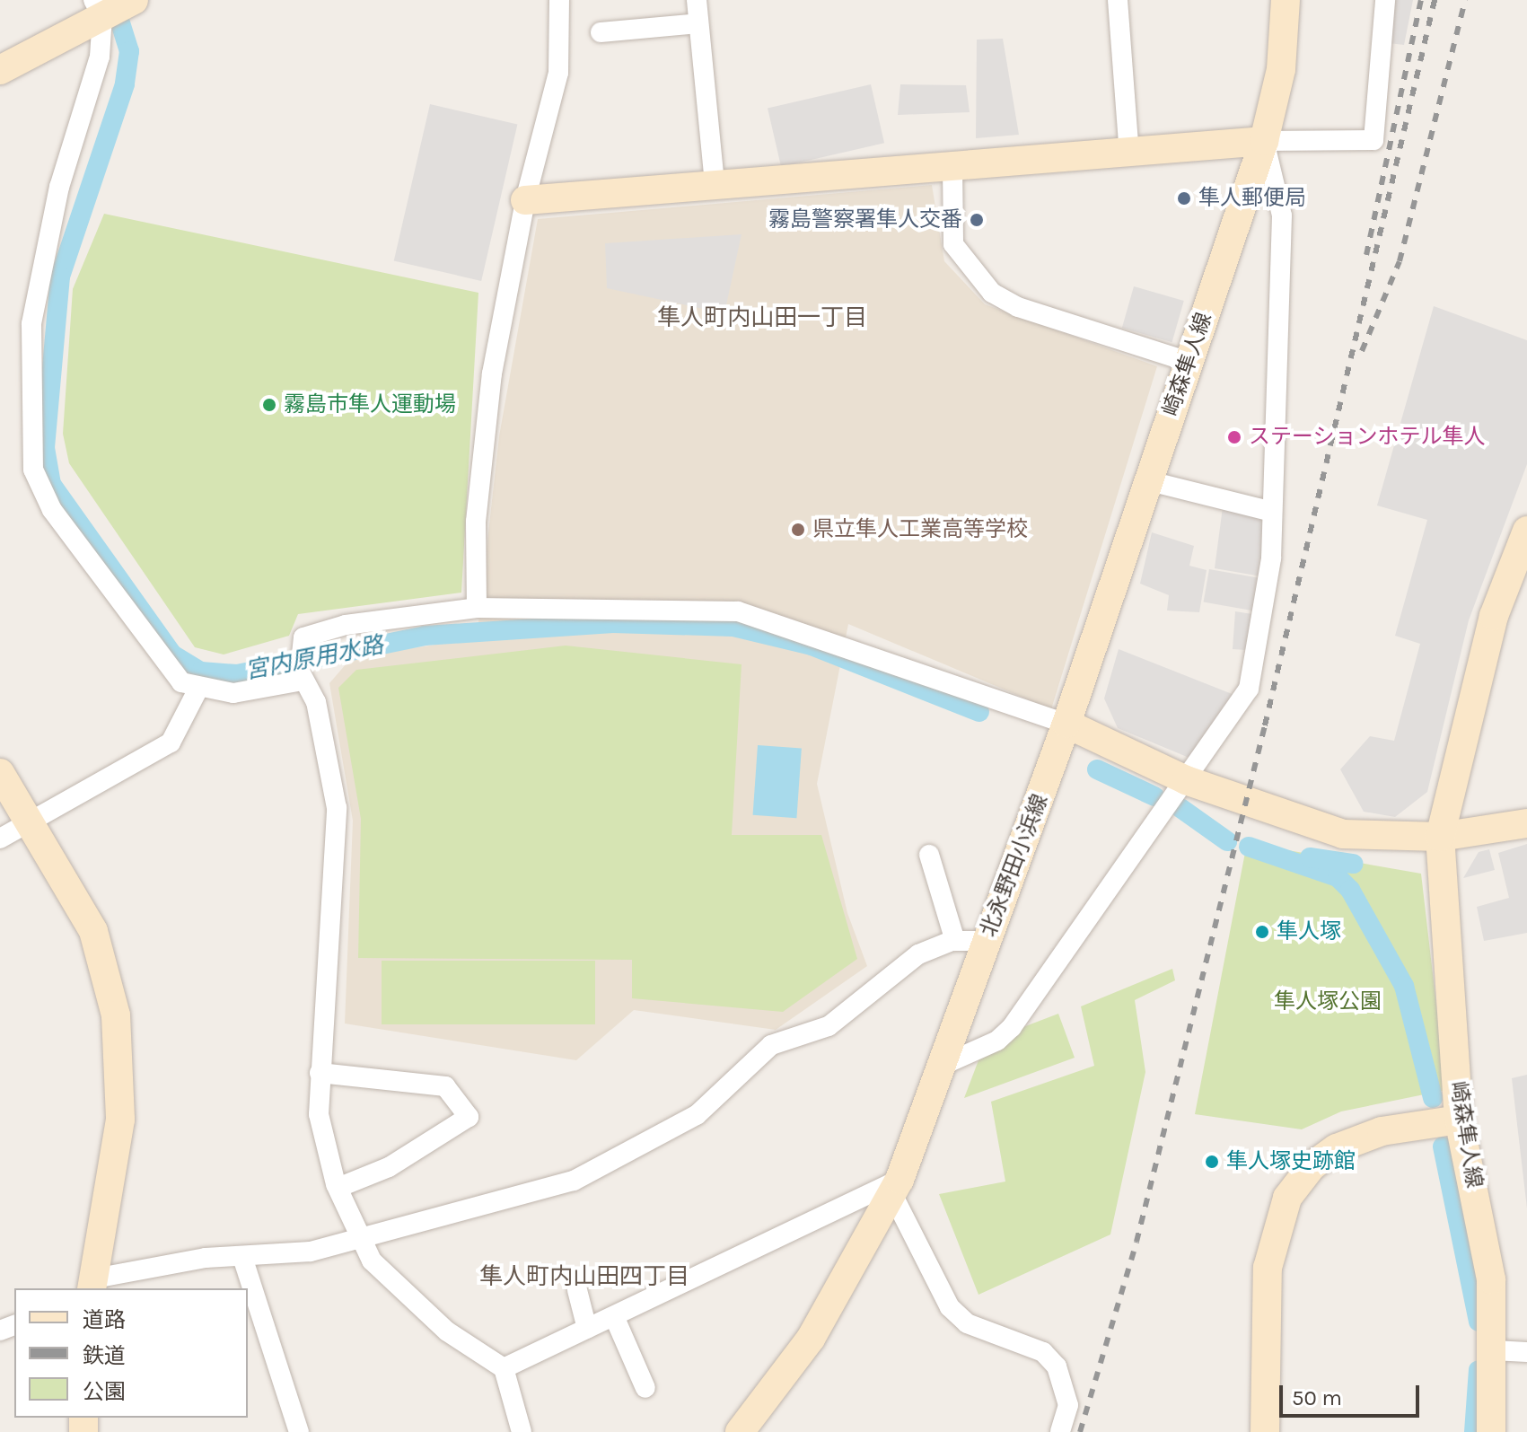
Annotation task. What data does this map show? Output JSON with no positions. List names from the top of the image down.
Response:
{
  "streets": {
    "main road": ["崎森隼人線", "北永野田小浜線"]
  },
  "crossings": [
    ["崎森隼人線", "北永野田小浜線"]
  ],
  "districts": ["隼人町内山田一丁目", "隼人町内山田四丁目"],
  "water": ["宮内原用水路"],
  "parks": ["隼人塚公園"],
  "places": [
    "隼人郵便局",
    "霧島警察署隼人交番",
    "霧島市隼人運動場",
    "ステーションホテル隼人",
    "県立隼人工業高等学校",
    "隼人塚",
    "隼人塚史跡館"
  ],
  "legend": ["道路", "鉄道", "公園"],
  "scale_bar": "50 m"
}
